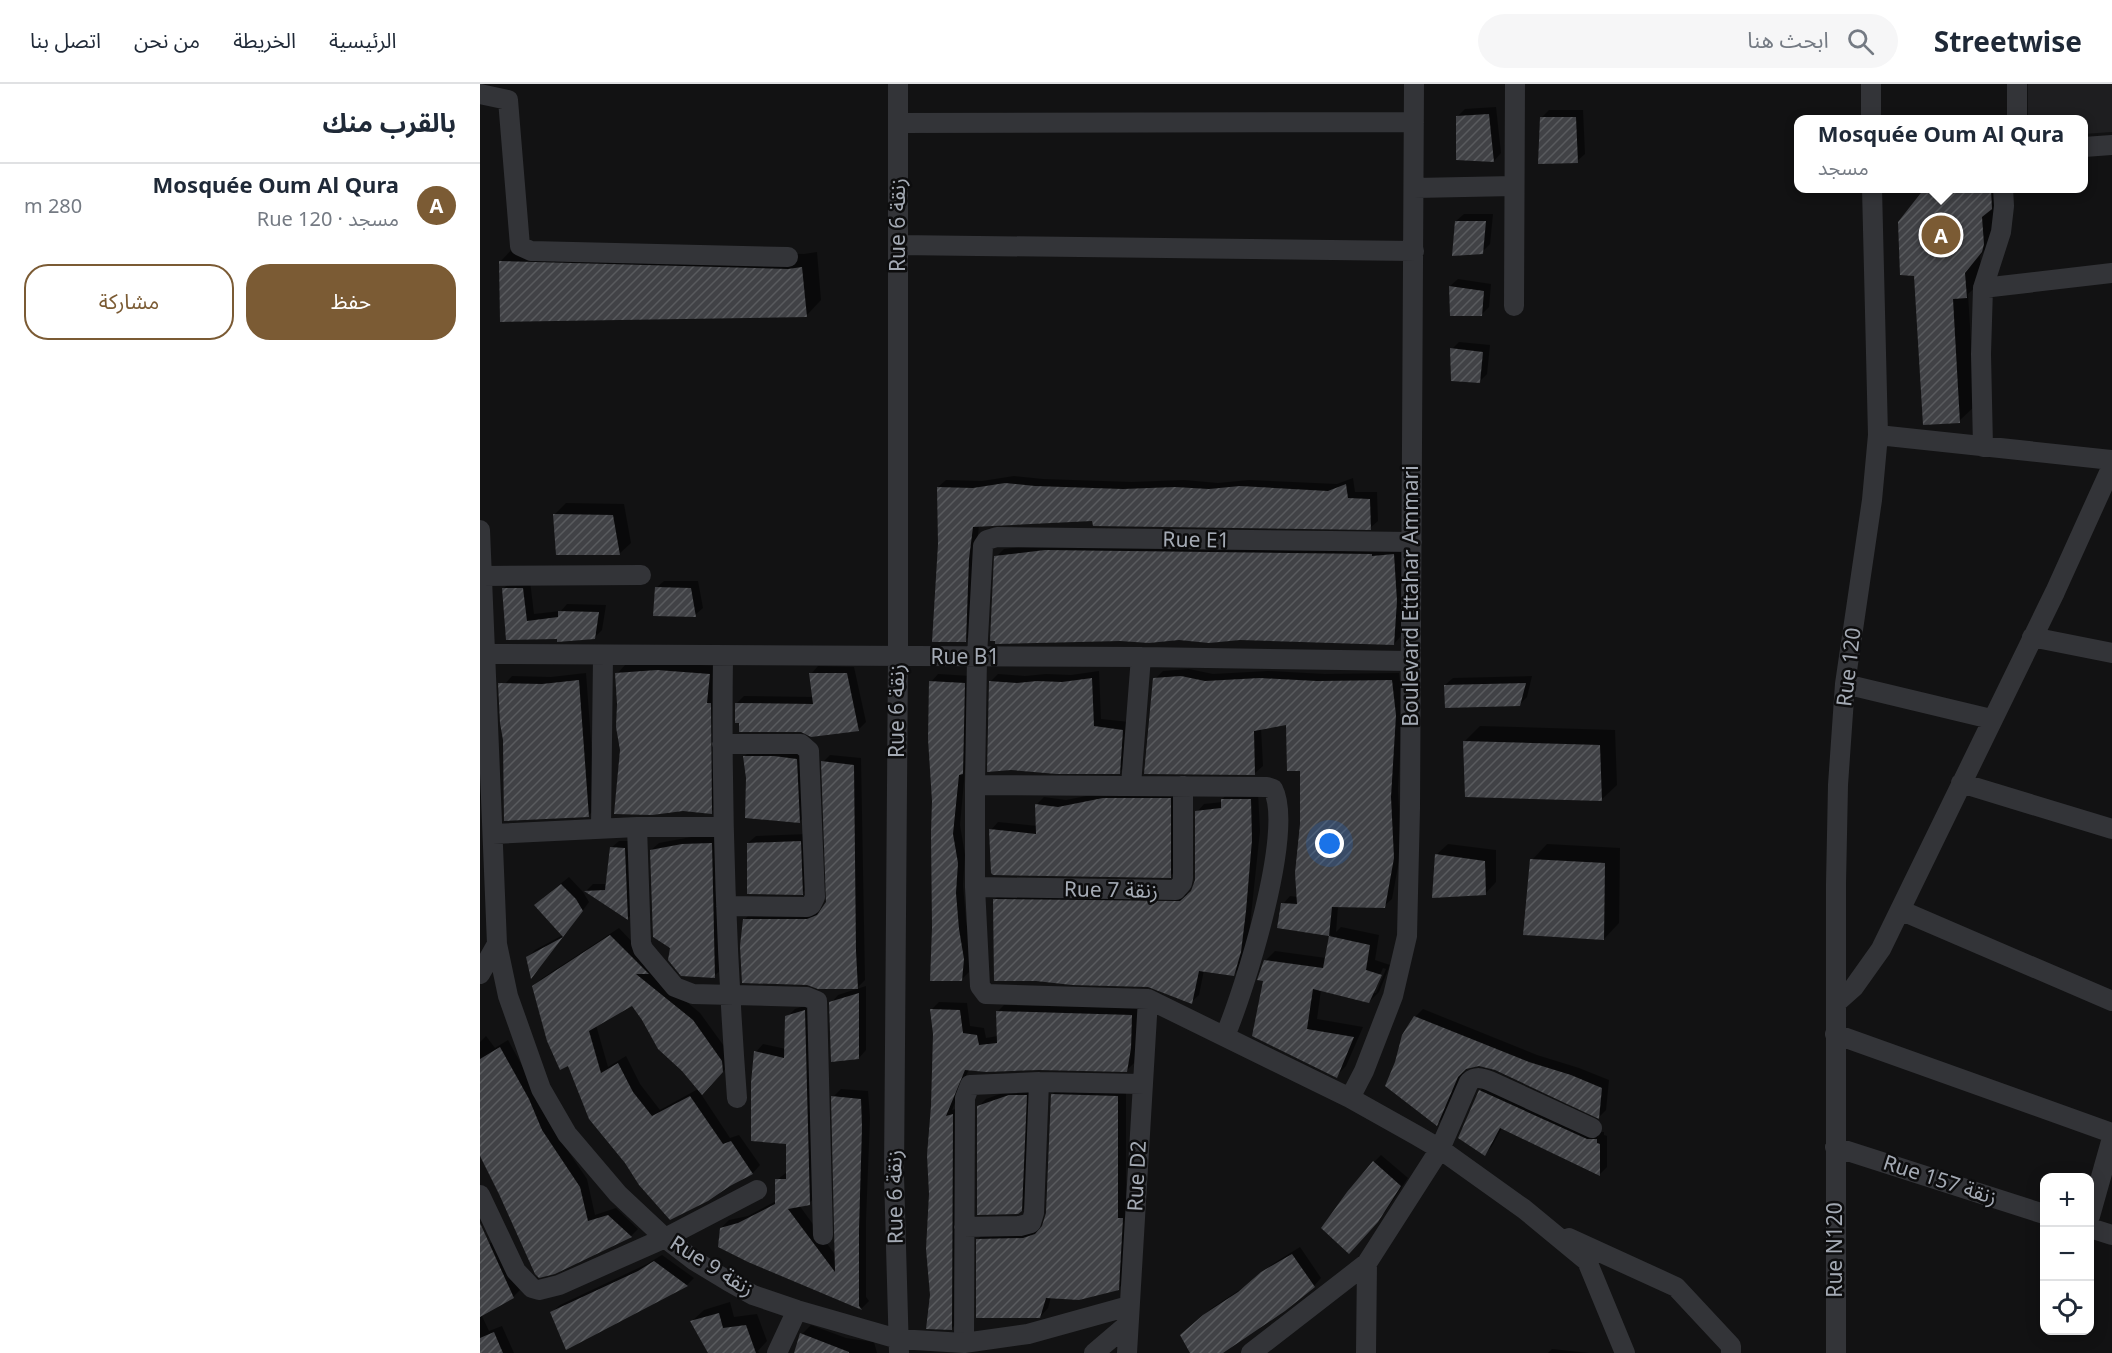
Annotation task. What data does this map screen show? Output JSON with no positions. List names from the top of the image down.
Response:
{
  "streets": {
    "street": [
      "Rue 6 زنقة",
      "Rue E1",
      "Boulevard Ettahar Ammari",
      "Rue B1",
      "Rue 120",
      "Rue 7 زنقة",
      "Rue D2",
      "Rue 157 زنقة",
      "Rue N120",
      "Rue 9 زنقة"
    ]
  },
  "crossings": [
    ["Rue 6 زنقة", "Rue B1"],
    ["Rue 6 زنقة", "Rue 9 زنقة"],
    ["Rue E1", "Boulevard Ettahar Ammari"],
    ["Rue E1", "Rue B1"],
    ["Boulevard Ettahar Ammari", "Rue B1"],
    ["Rue B1", "Rue 9 زنقة"],
    ["Rue 120", "Rue 157 زنقة"],
    ["Rue 120", "Rue N120"],
    ["Rue D2", "Rue 9 زنقة"],
    ["Rue 157 زنقة", "Rue N120"]
  ],
  "page": {
    "header": "Streetwise",
    "search": "ابحث هنا",
    "nav": [
      "الرئيسية",
      "الخريطة",
      "من نحن",
      "اتصل بنا"
    ],
    "heading": "بالقرب منك",
    "popup": ["Mosquée Oum Al Qura", "مسجد"],
    "list": [
      {
        "mark": "A",
        "name": "Mosquée Oum Al Qura",
        "note": "مسجد · Rue 120",
        "value": "280 m"
      }
    ],
    "pins": "A",
    "buttons": ["حفظ", "مشاركة"],
    "map_buttons": ["+", "−"]
  }
}
